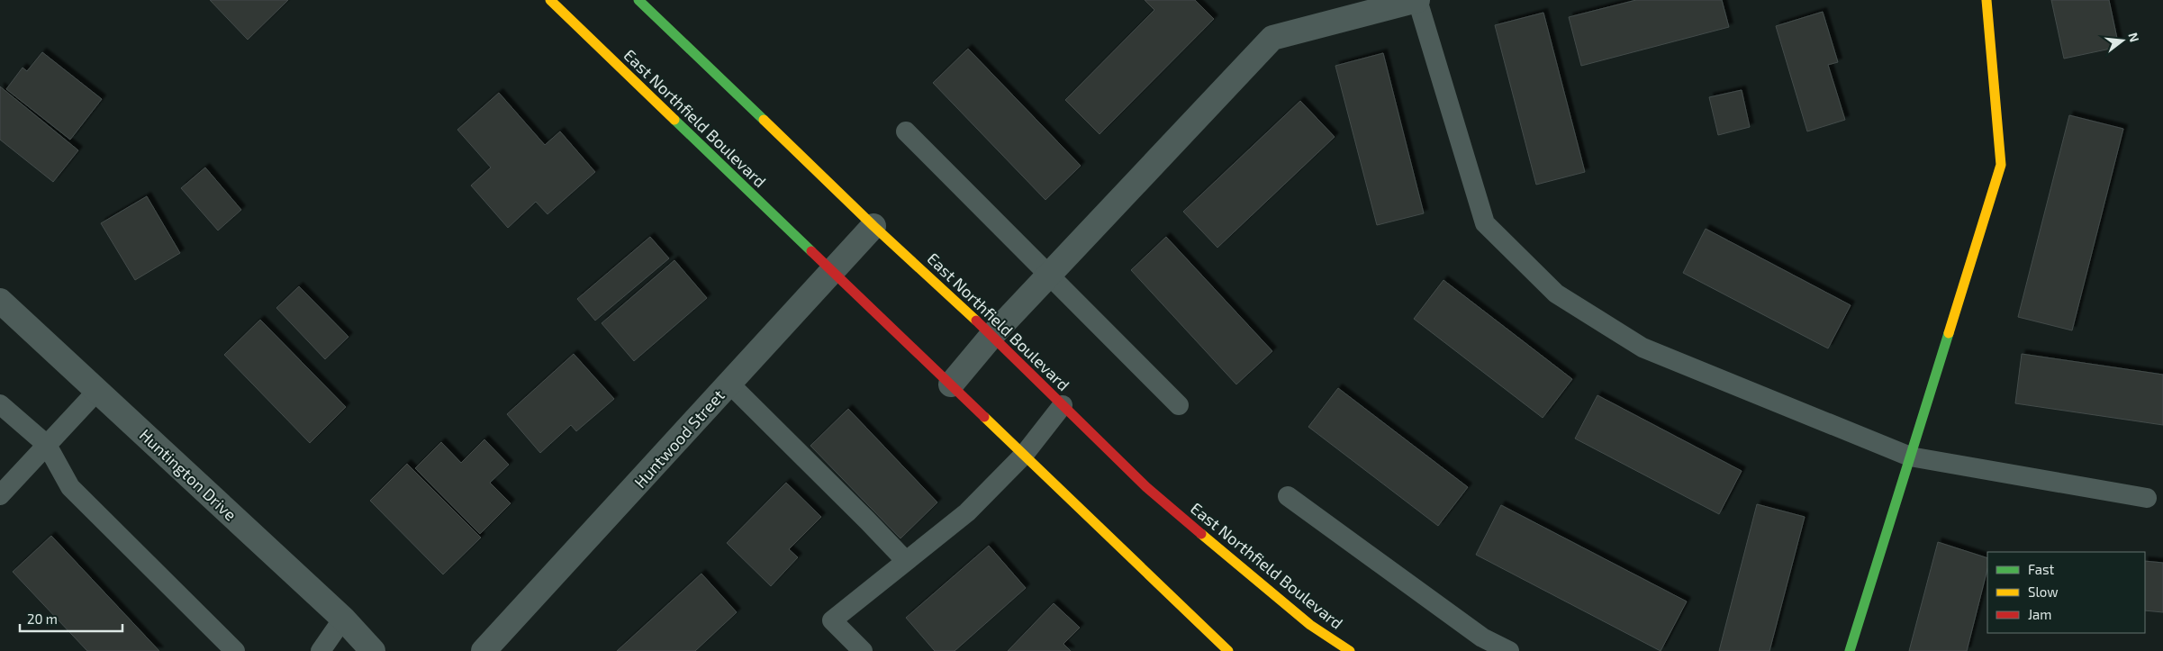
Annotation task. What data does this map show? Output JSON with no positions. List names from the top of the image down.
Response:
{
  "streets": {
    "main road": ["East Northfield Boulevard"],
    "street": ["Huntwood Street", "Huntington Drive"]
  },
  "crossings": [
    ["East Northfield Boulevard", "Huntwood Street"]
  ],
  "legend": ["Fast", "Slow", "Jam"],
  "scale_bar": "20 m",
  "north": "right"
}
